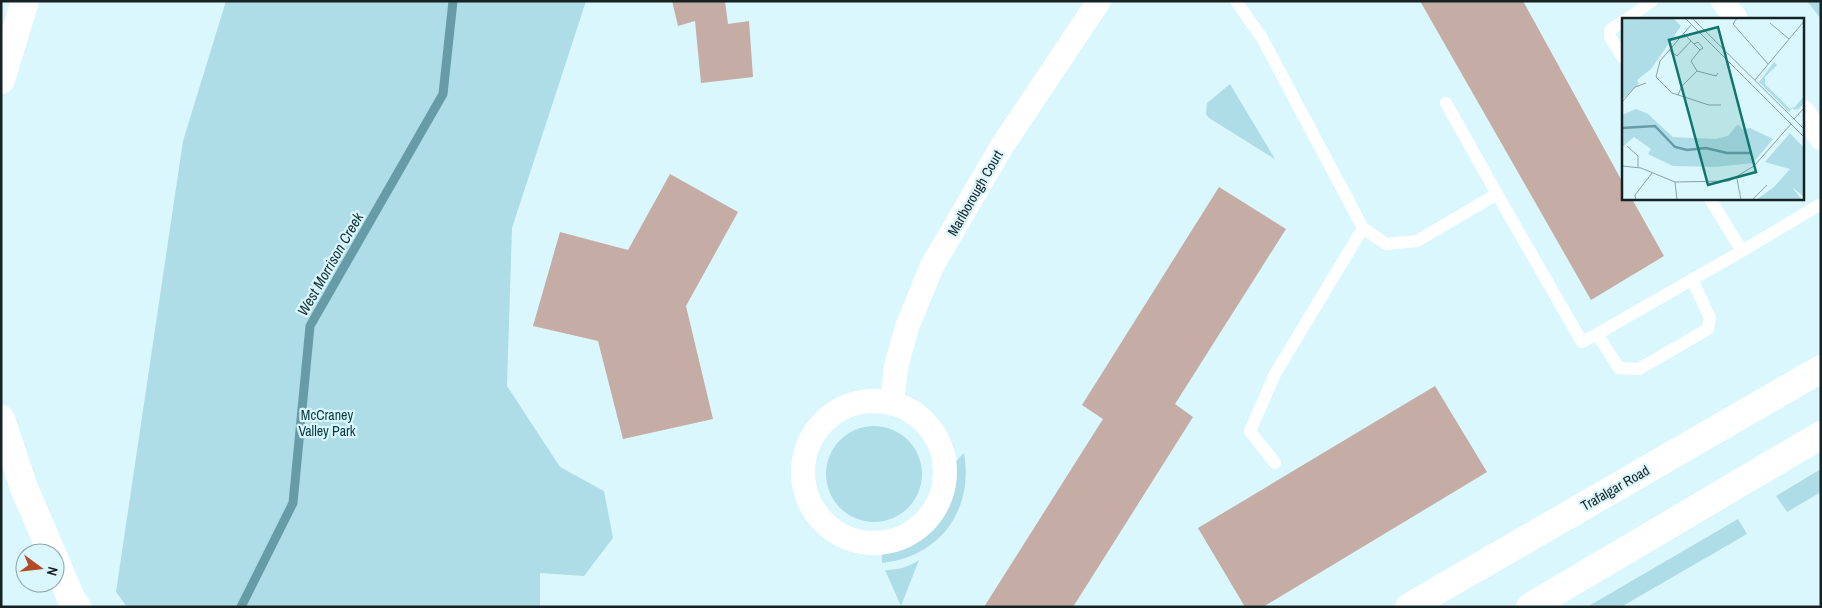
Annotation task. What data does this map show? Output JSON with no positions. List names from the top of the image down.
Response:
{
  "streets": {
    "main road": ["Trafalgar Road"],
    "street": ["Marlborough Court"]
  },
  "water": ["West Morrison Creek"],
  "parks": ["McCraney Valley Park"],
  "north": "right"
}
